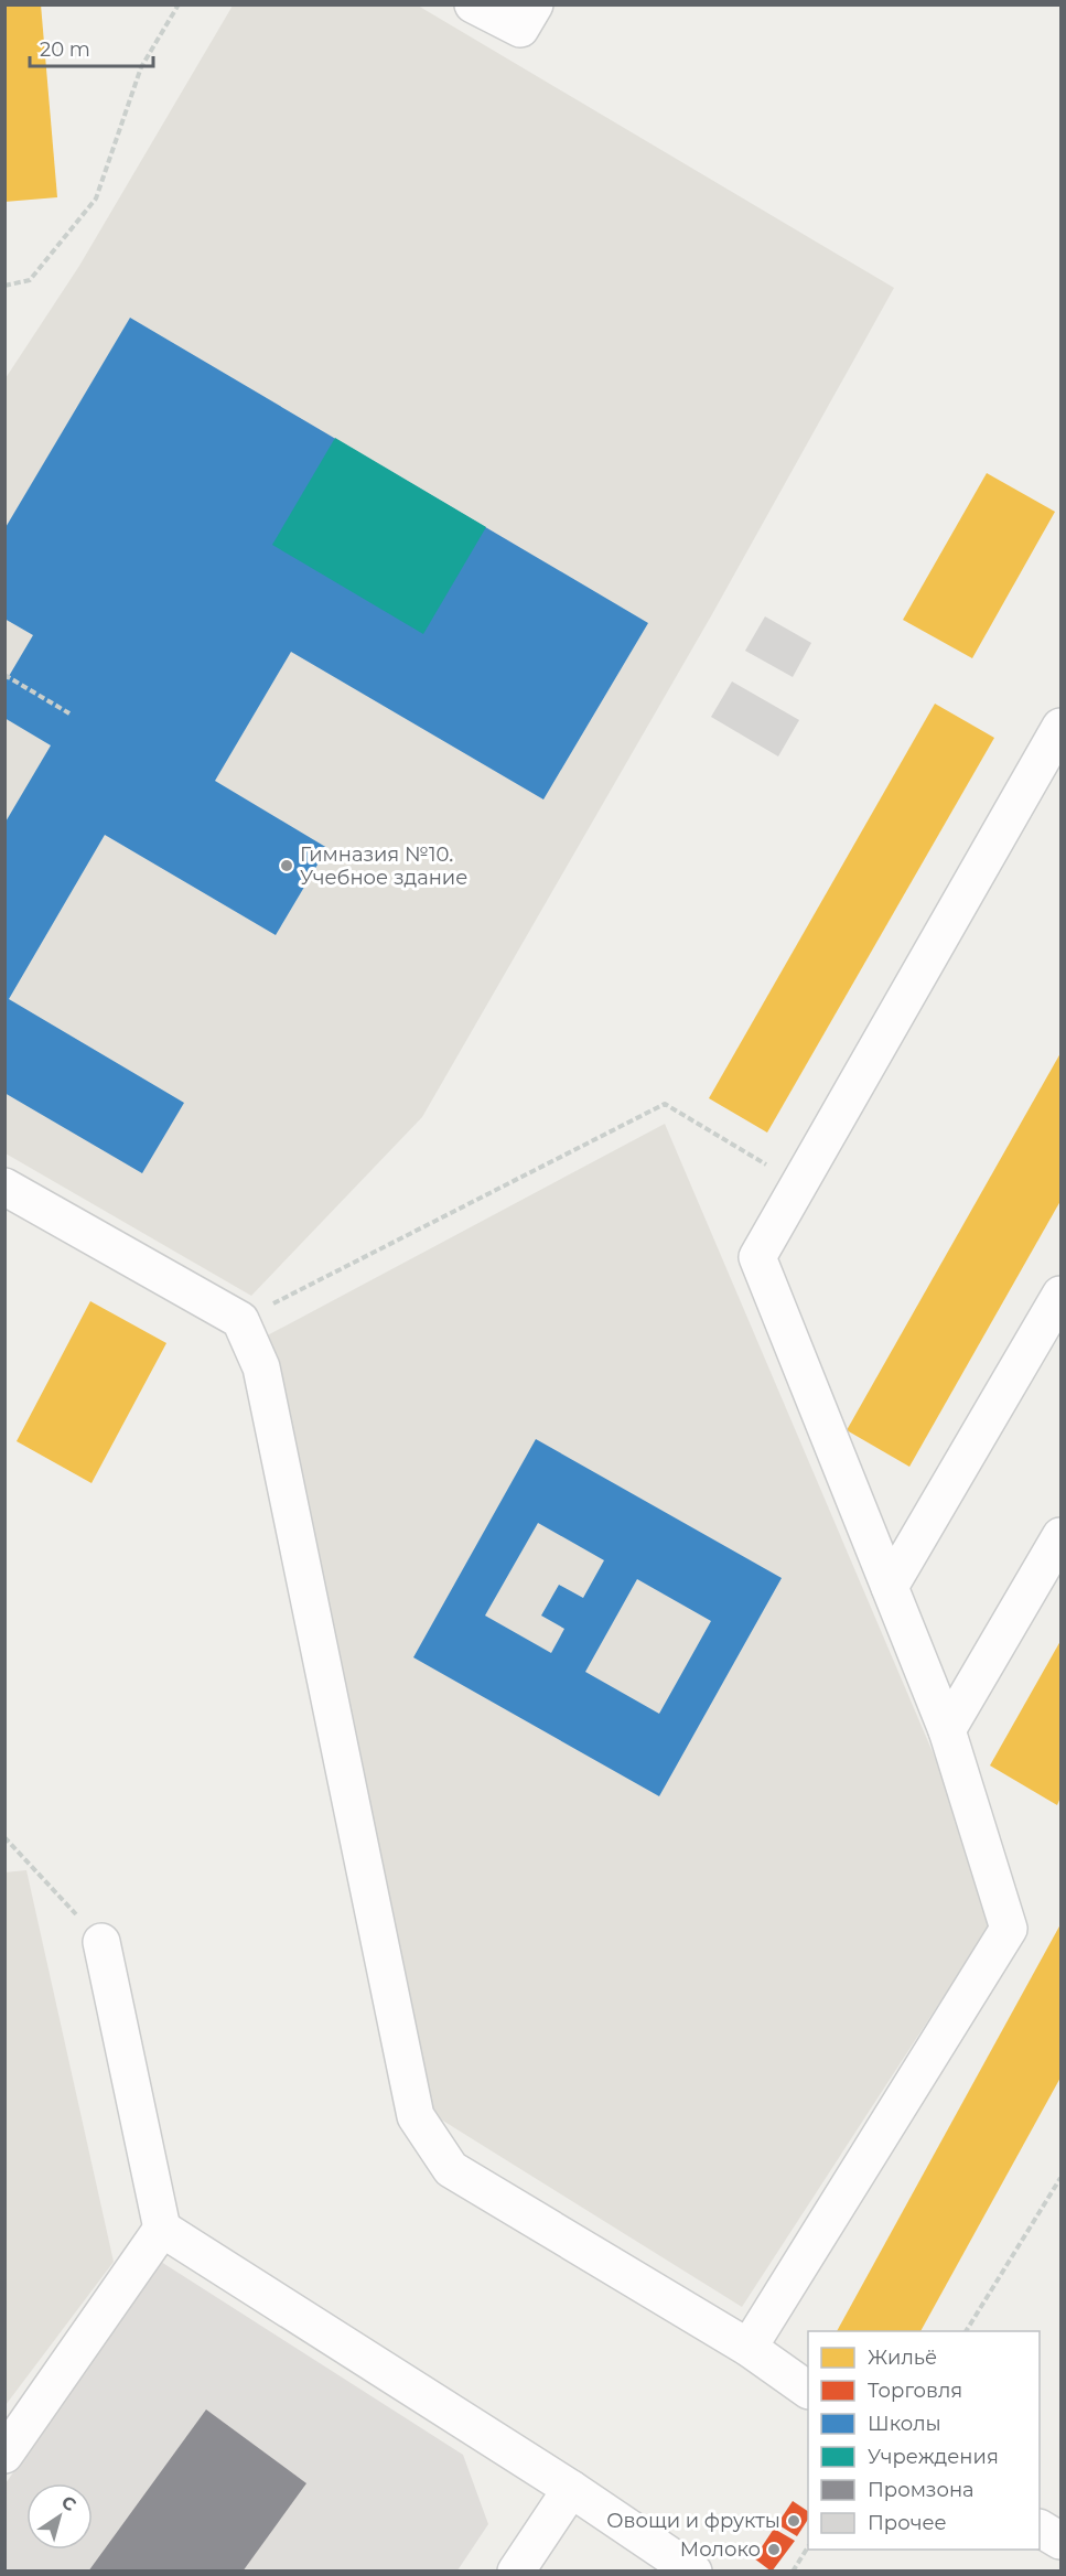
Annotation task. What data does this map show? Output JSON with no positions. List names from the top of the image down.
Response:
{
  "places": ["Гимназия №10. Учебное здание", "Овощи и фрукты", "Молоко"],
  "legend": [
    "Жильё",
    "Торговля",
    "Школы",
    "Учреждения",
    "Промзона",
    "Прочее"
  ],
  "scale_bar": "20 m",
  "north": "top right"
}
